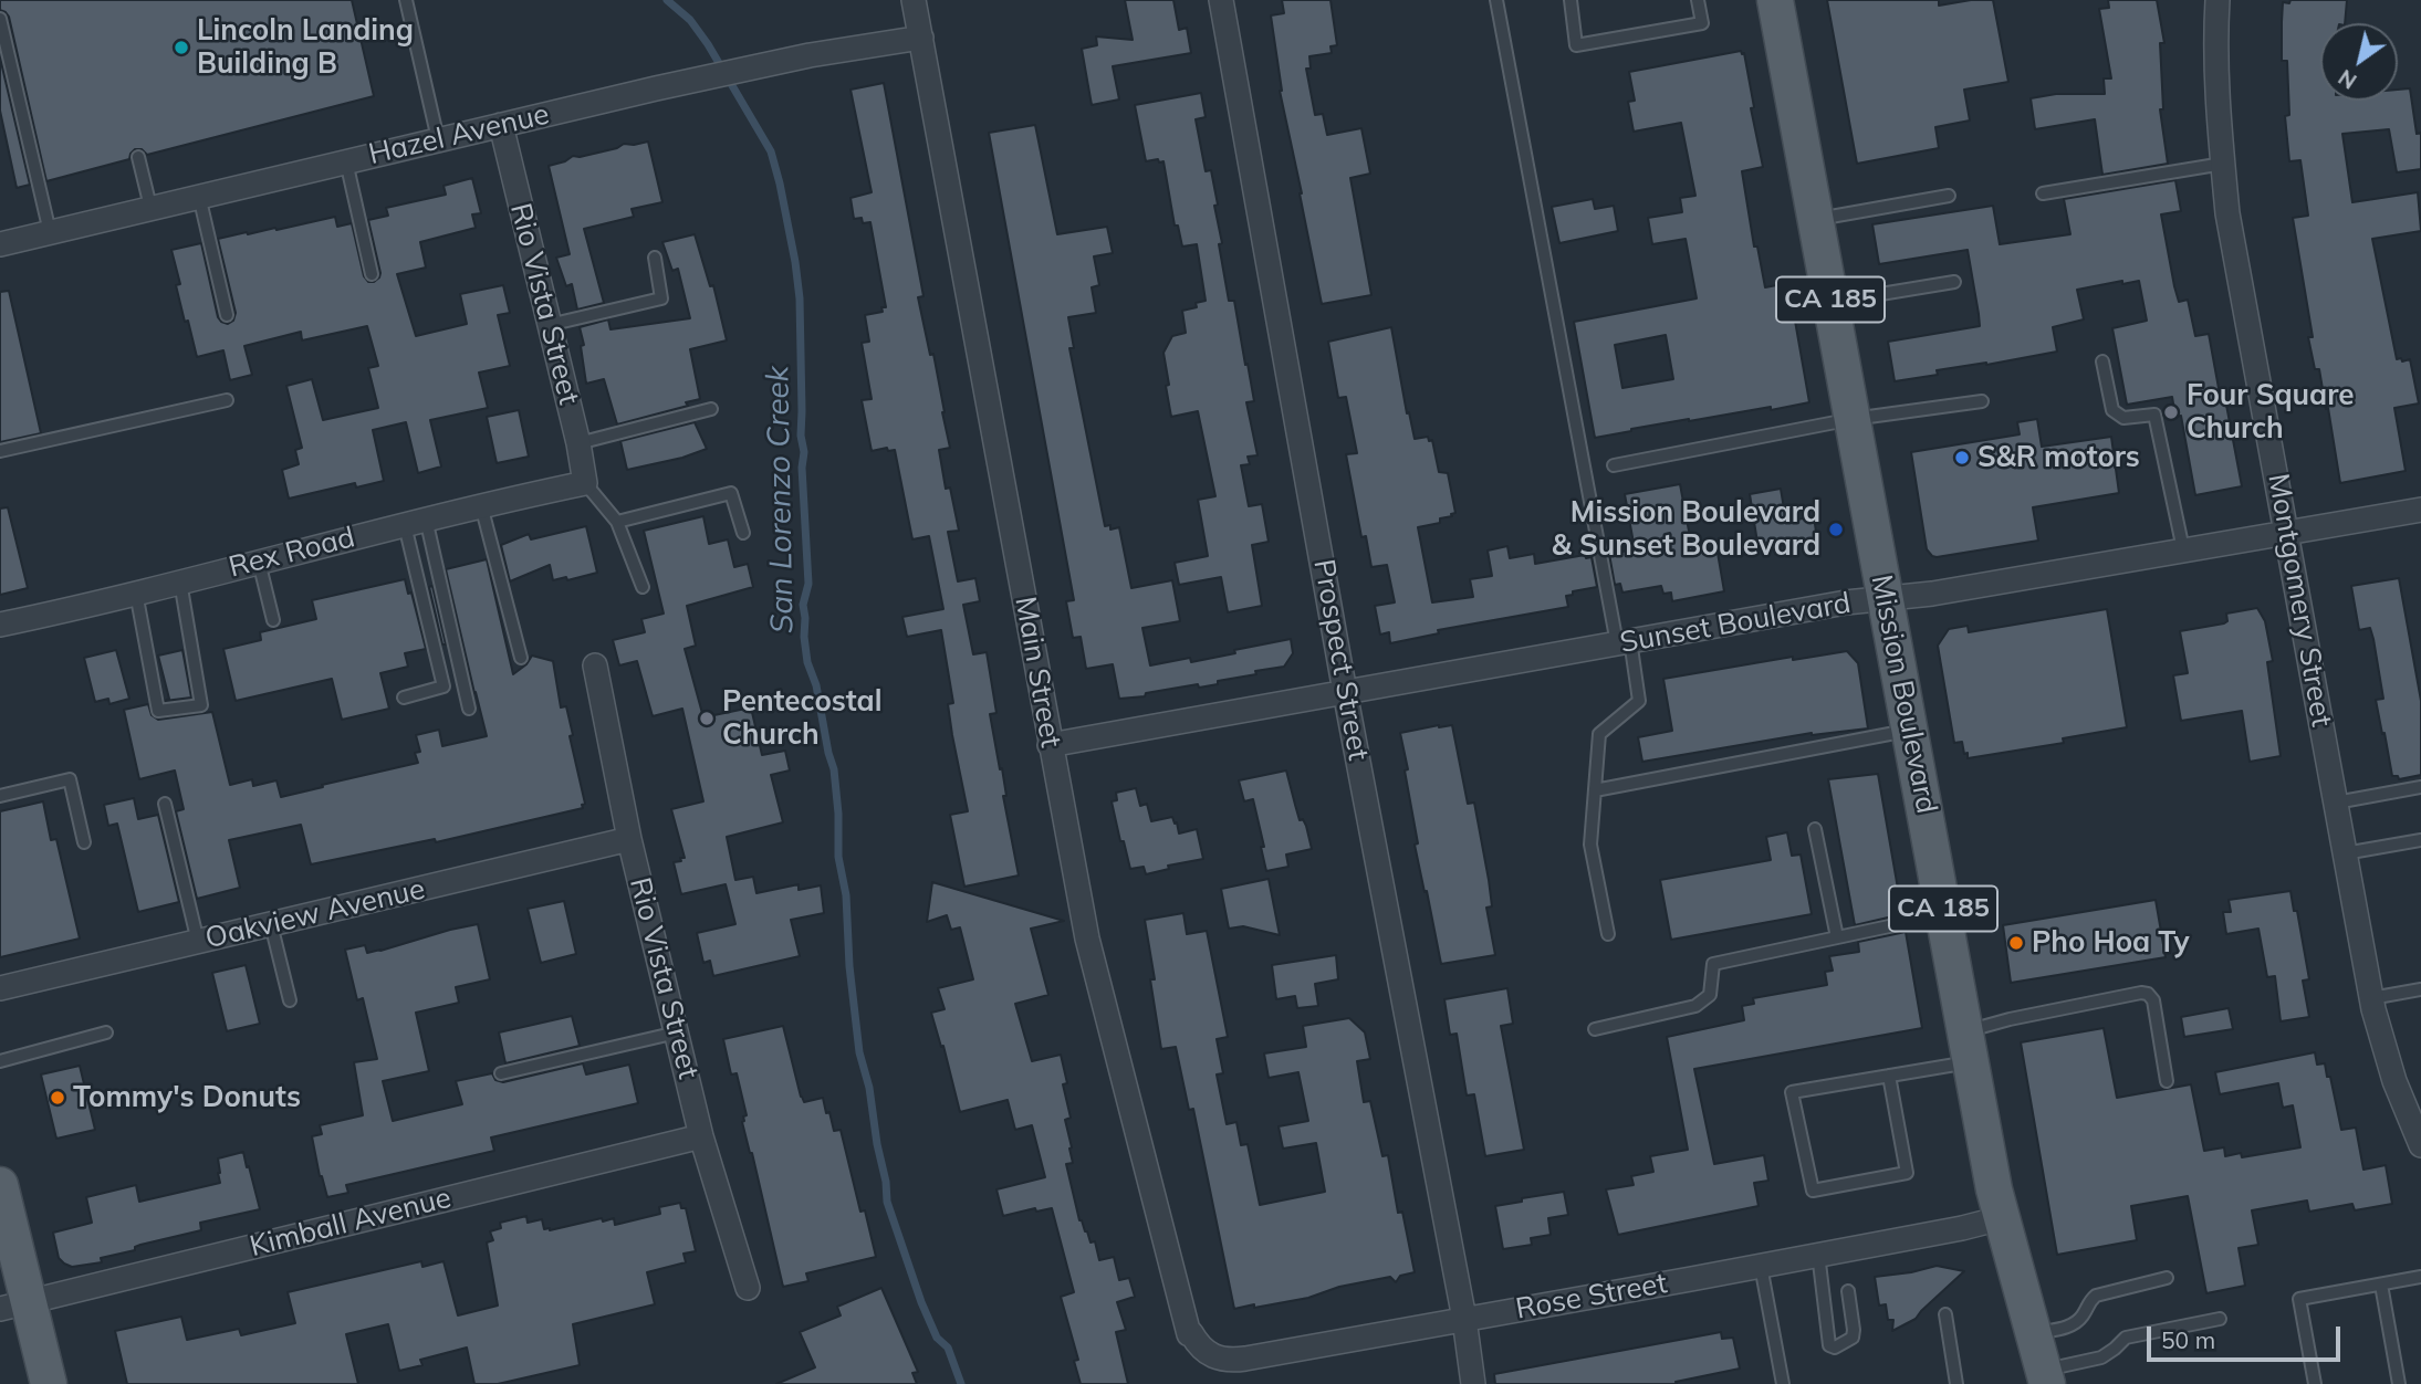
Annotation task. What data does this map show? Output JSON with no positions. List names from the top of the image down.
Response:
{
  "streets": {
    "main road": ["CA 185", "Mission Boulevard"],
    "street": [
      "Hazel Avenue",
      "Rio Vista Street",
      "Rex Road",
      "Montgomery Street",
      "Sunset Boulevard",
      "Prospect Street",
      "Main Street",
      "Oakview Avenue",
      "Kimball Avenue",
      "Rose Street"
    ]
  },
  "crossings": [
    ["Hazel Avenue", "Rio Vista Street"],
    ["Hazel Avenue", "Main Street"],
    ["Rio Vista Street", "Rex Road"],
    ["Rio Vista Street", "Oakview Avenue"],
    ["Rio Vista Street", "Kimball Avenue"],
    ["Montgomery Street", "Sunset Boulevard"],
    ["Sunset Boulevard", "Prospect Street"],
    ["Sunset Boulevard", "Main Street"],
    ["Sunset Boulevard", "Mission Boulevard"],
    ["Prospect Street", "Rose Street"],
    ["Main Street", "Rose Street"],
    ["Mission Boulevard", "Rose Street"]
  ],
  "water": ["San Lorenzo Creek"],
  "places": [
    "Lincoln Landing Building B",
    "Four Square Church",
    "S&R motors",
    "Mission Boulevard & Sunset Boulevard",
    "Pentecostal Church",
    "Pho Hoa Ty",
    "Tommy's Donuts"
  ],
  "scale_bar": "50 m",
  "north": "bottom left"
}
